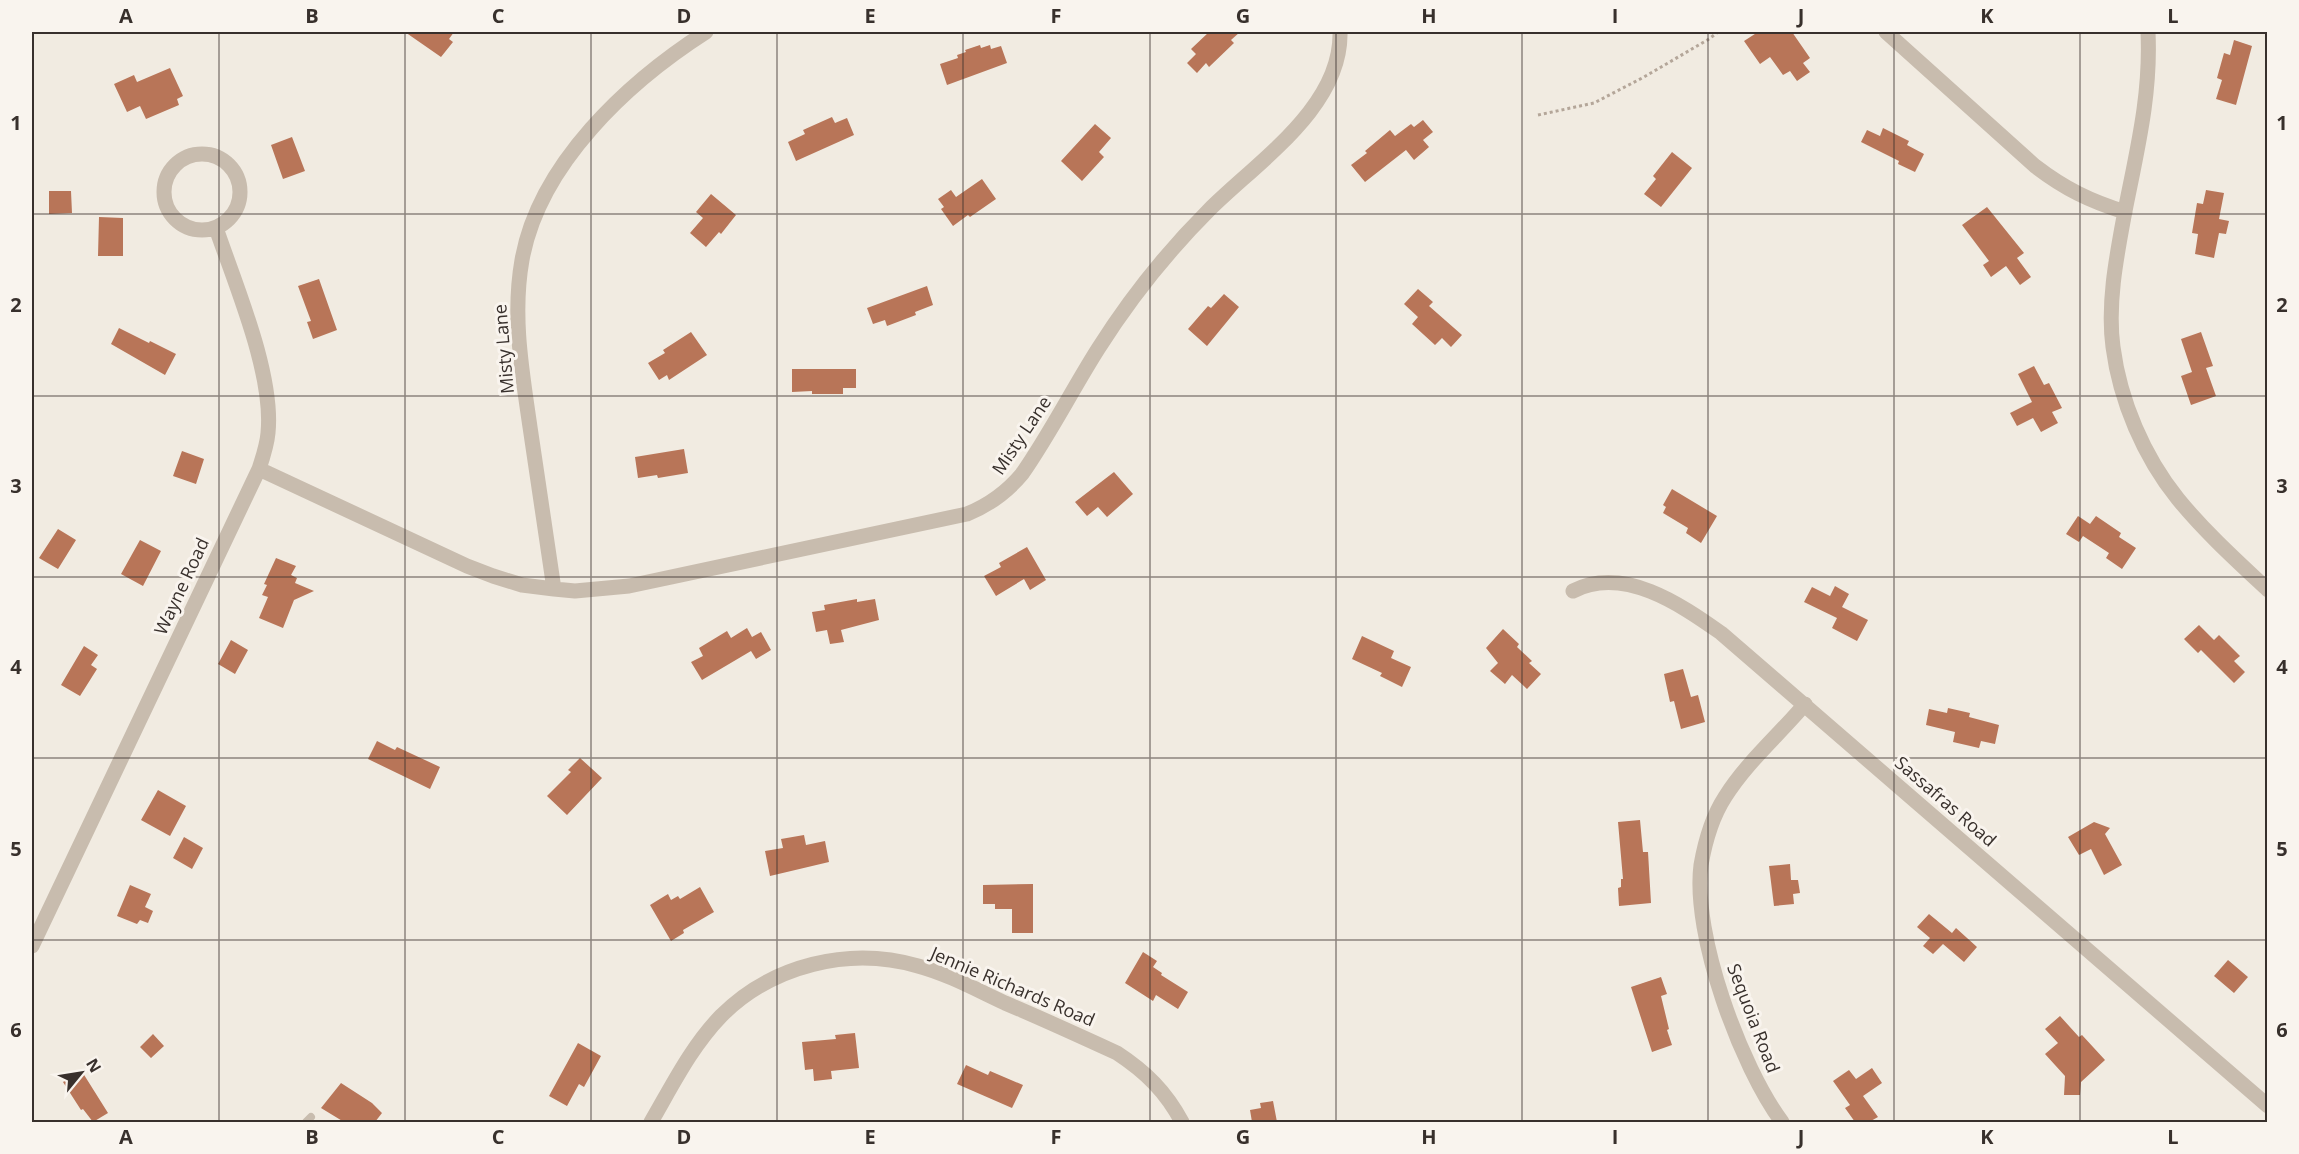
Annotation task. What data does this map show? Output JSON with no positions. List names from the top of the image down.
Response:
{
  "streets": {
    "street": [
      "Misty Lane",
      "Wayne Road",
      "Sassafras Road",
      "Jennie Richards Road",
      "Sequoia Road"
    ]
  },
  "crossings": [
    ["Misty Lane", "Wayne Road"],
    ["Sassafras Road", "Sequoia Road"]
  ],
  "north": "top right",
  "grid": {
    "columns": [
      "A",
      "B",
      "C",
      "D",
      "E",
      "F",
      "G",
      "H",
      "I",
      "J",
      "K",
      "L"
    ],
    "rows": [
      "1",
      "2",
      "3",
      "4",
      "5",
      "6"
    ]
  }
}
